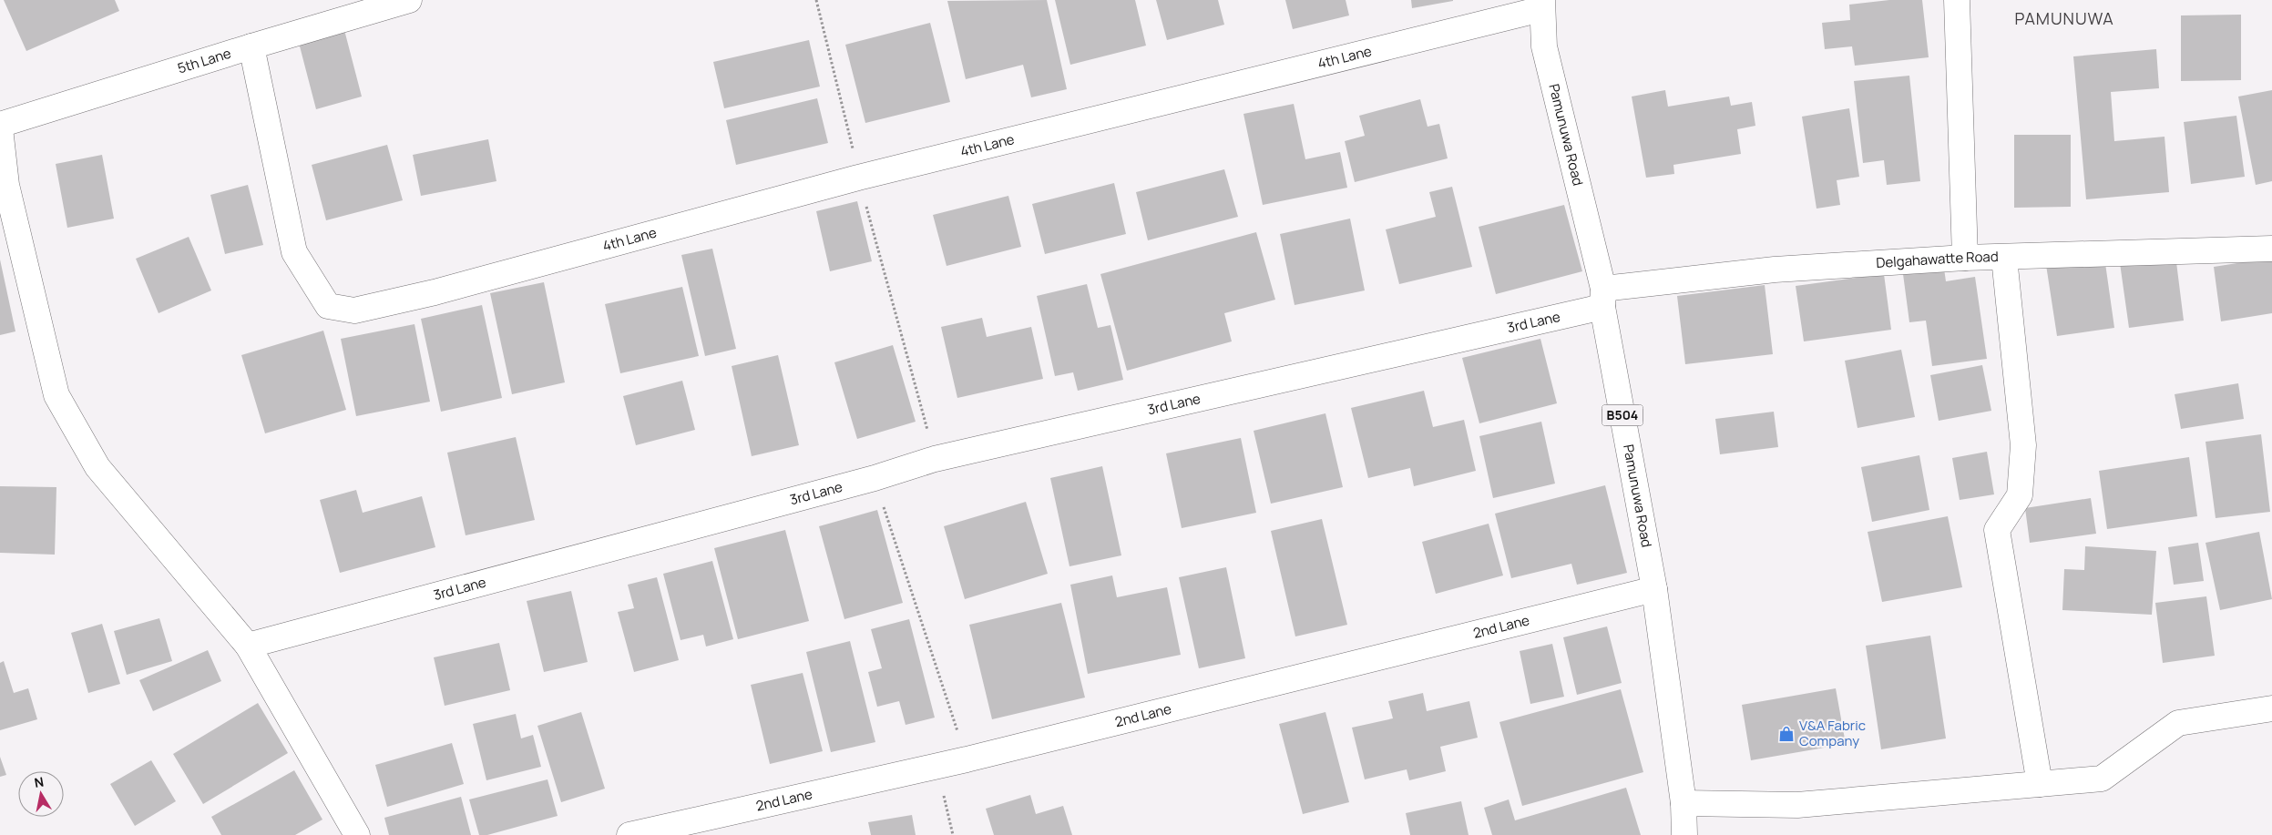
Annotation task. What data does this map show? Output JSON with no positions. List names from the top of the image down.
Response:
{
  "streets": {
    "street": [
      "4th Lane",
      "5th Lane",
      "Pamunuwa Road",
      "Delgahawatte Road",
      "3rd Lane",
      "B504",
      "2nd Lane"
    ]
  },
  "crossings": [
    ["4th Lane", "5th Lane"],
    ["4th Lane", "Pamunuwa Road"],
    ["Pamunuwa Road", "Delgahawatte Road"],
    ["Pamunuwa Road", "3rd Lane"],
    ["Pamunuwa Road", "2nd Lane"],
    ["Delgahawatte Road", "3rd Lane"]
  ],
  "districts": ["PAMUNUWA"],
  "places": {
    "shop": ["V&A Fabric Company"]
  },
  "north": "top"
}
